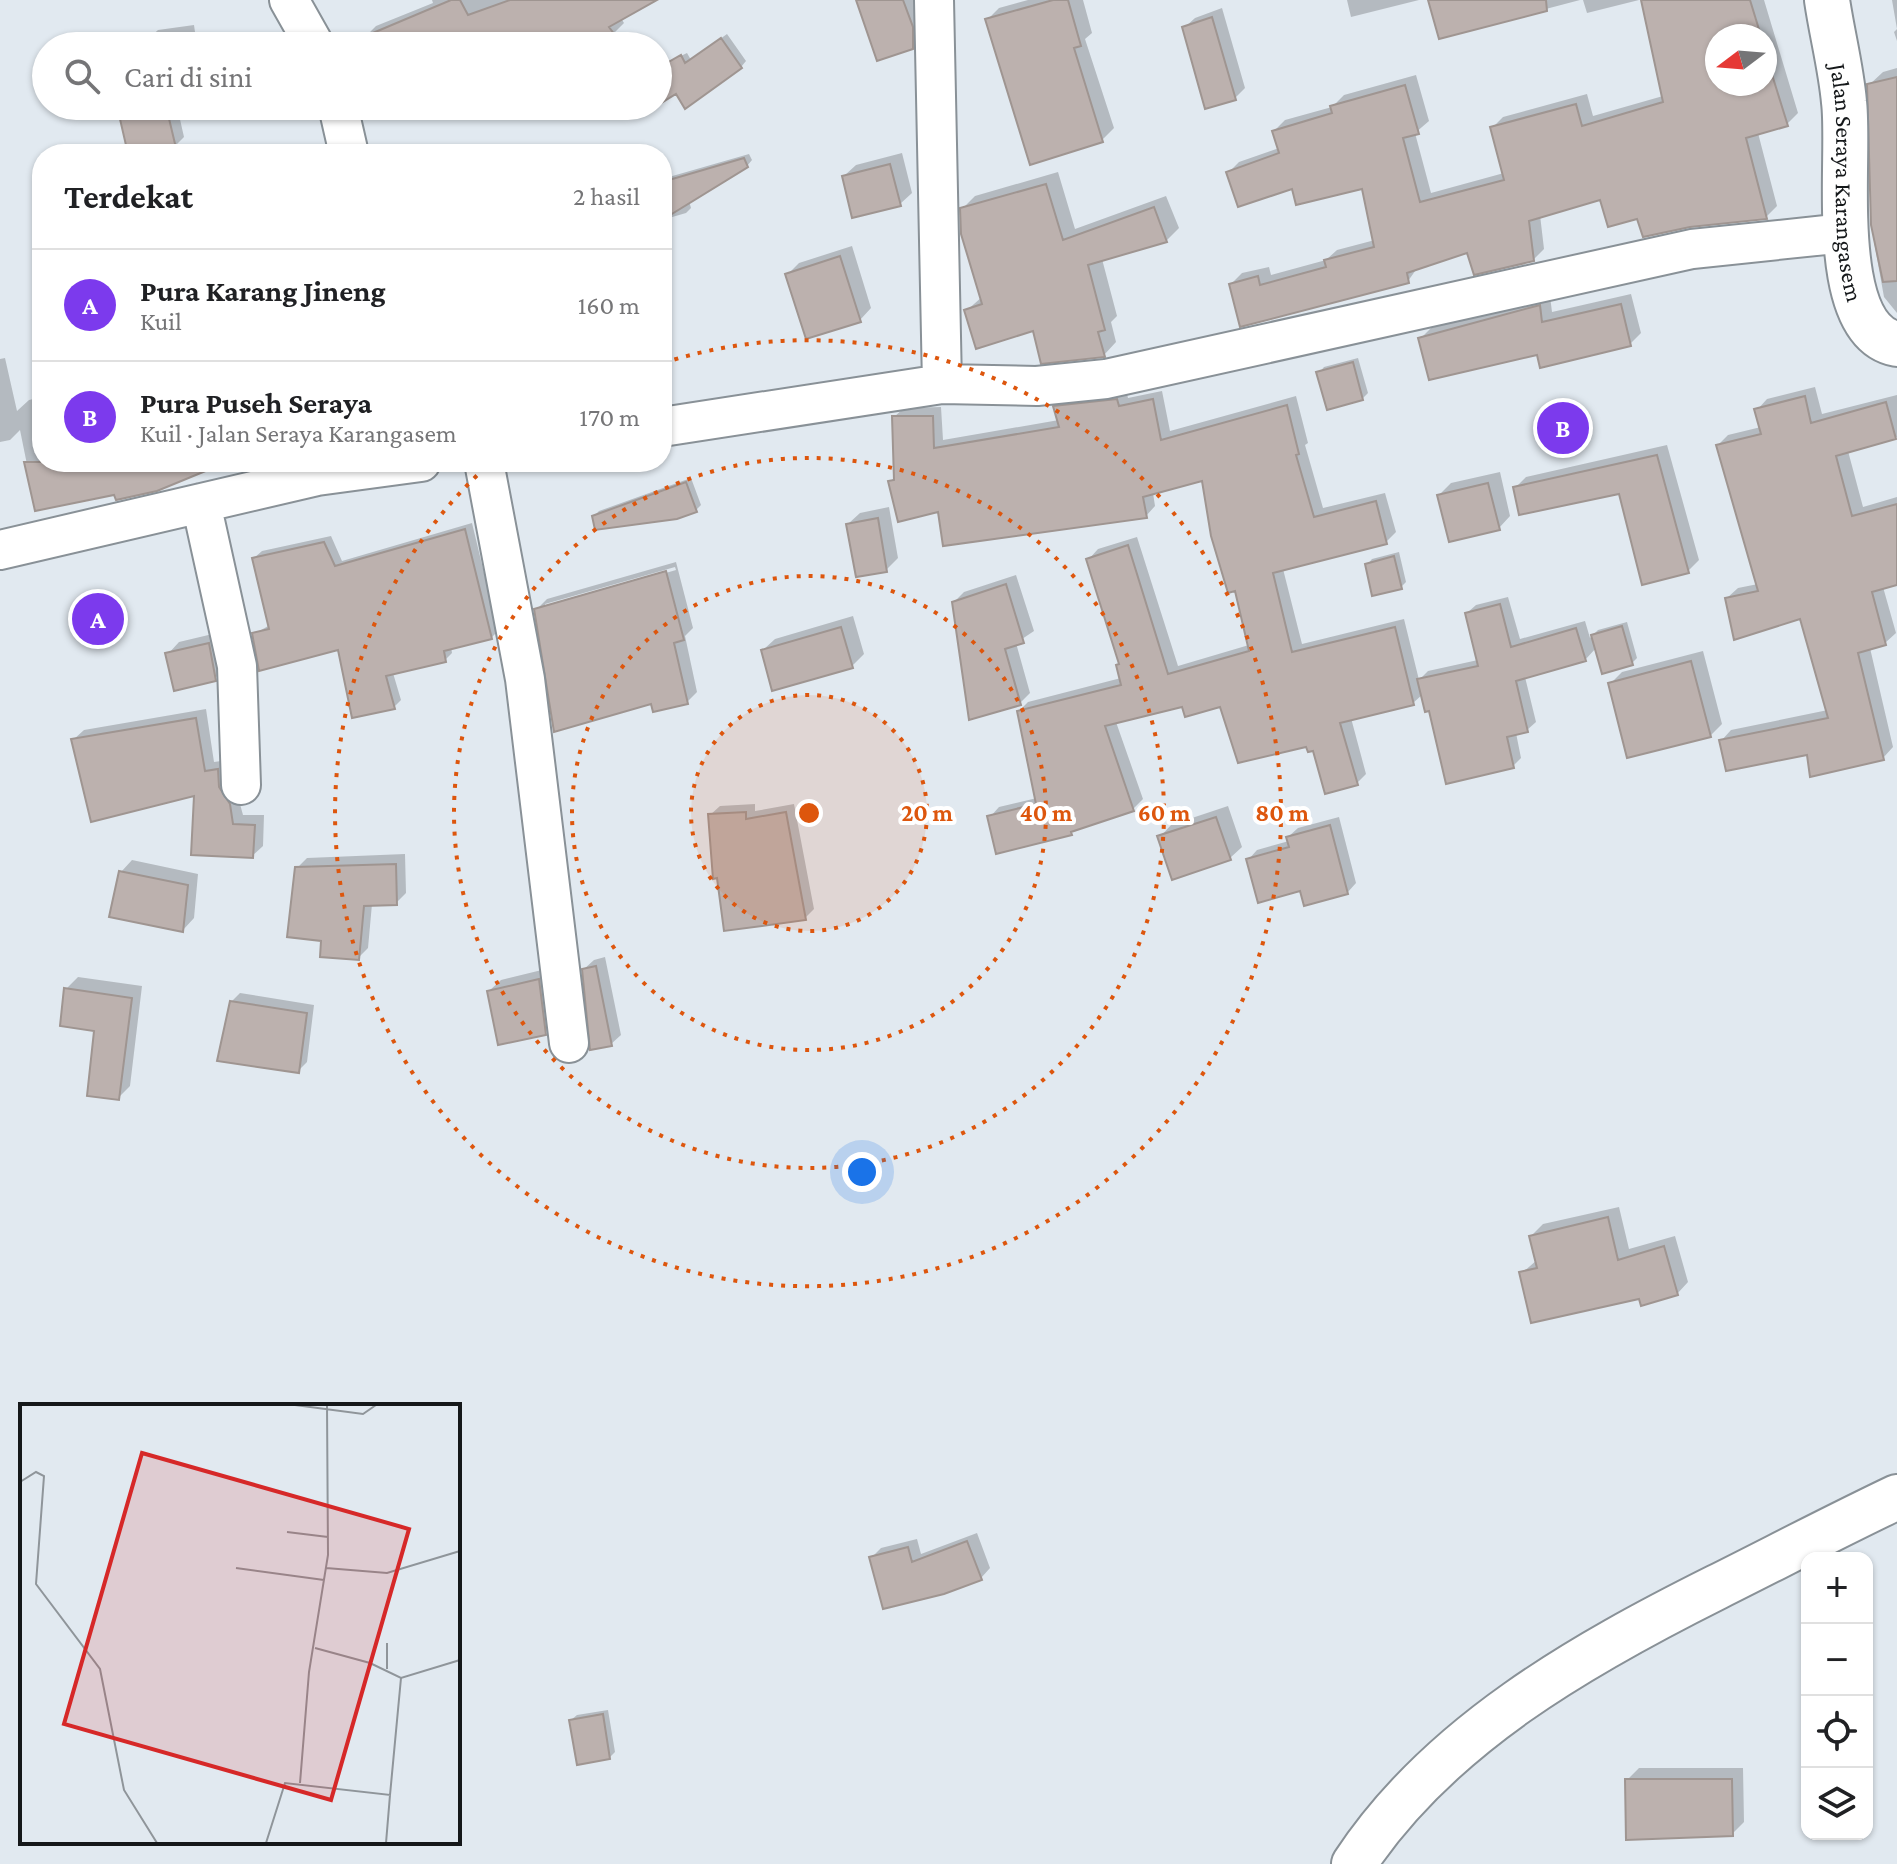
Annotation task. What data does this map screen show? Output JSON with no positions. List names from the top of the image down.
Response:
{
  "streets": {
    "street": ["Jalan Seraya Karangasem"]
  },
  "north": "left",
  "page": {
    "search": "Cari di sini",
    "heading": ["Terdekat", "2 hasil"],
    "list": [
      {
        "mark": "A",
        "name": "Pura Karang Jineng",
        "note": "Kuil",
        "value": "160 m"
      },
      {
        "mark": "B",
        "name": "Pura Puseh Seraya",
        "note": "Kuil · Jalan Seraya Karangasem",
        "value": "170 m"
      }
    ],
    "pins": ["B", "A"],
    "map_buttons": ["+", "−"]
  },
  "rings": [
    "20 m",
    "40 m",
    "60 m",
    "80 m"
  ]
}
